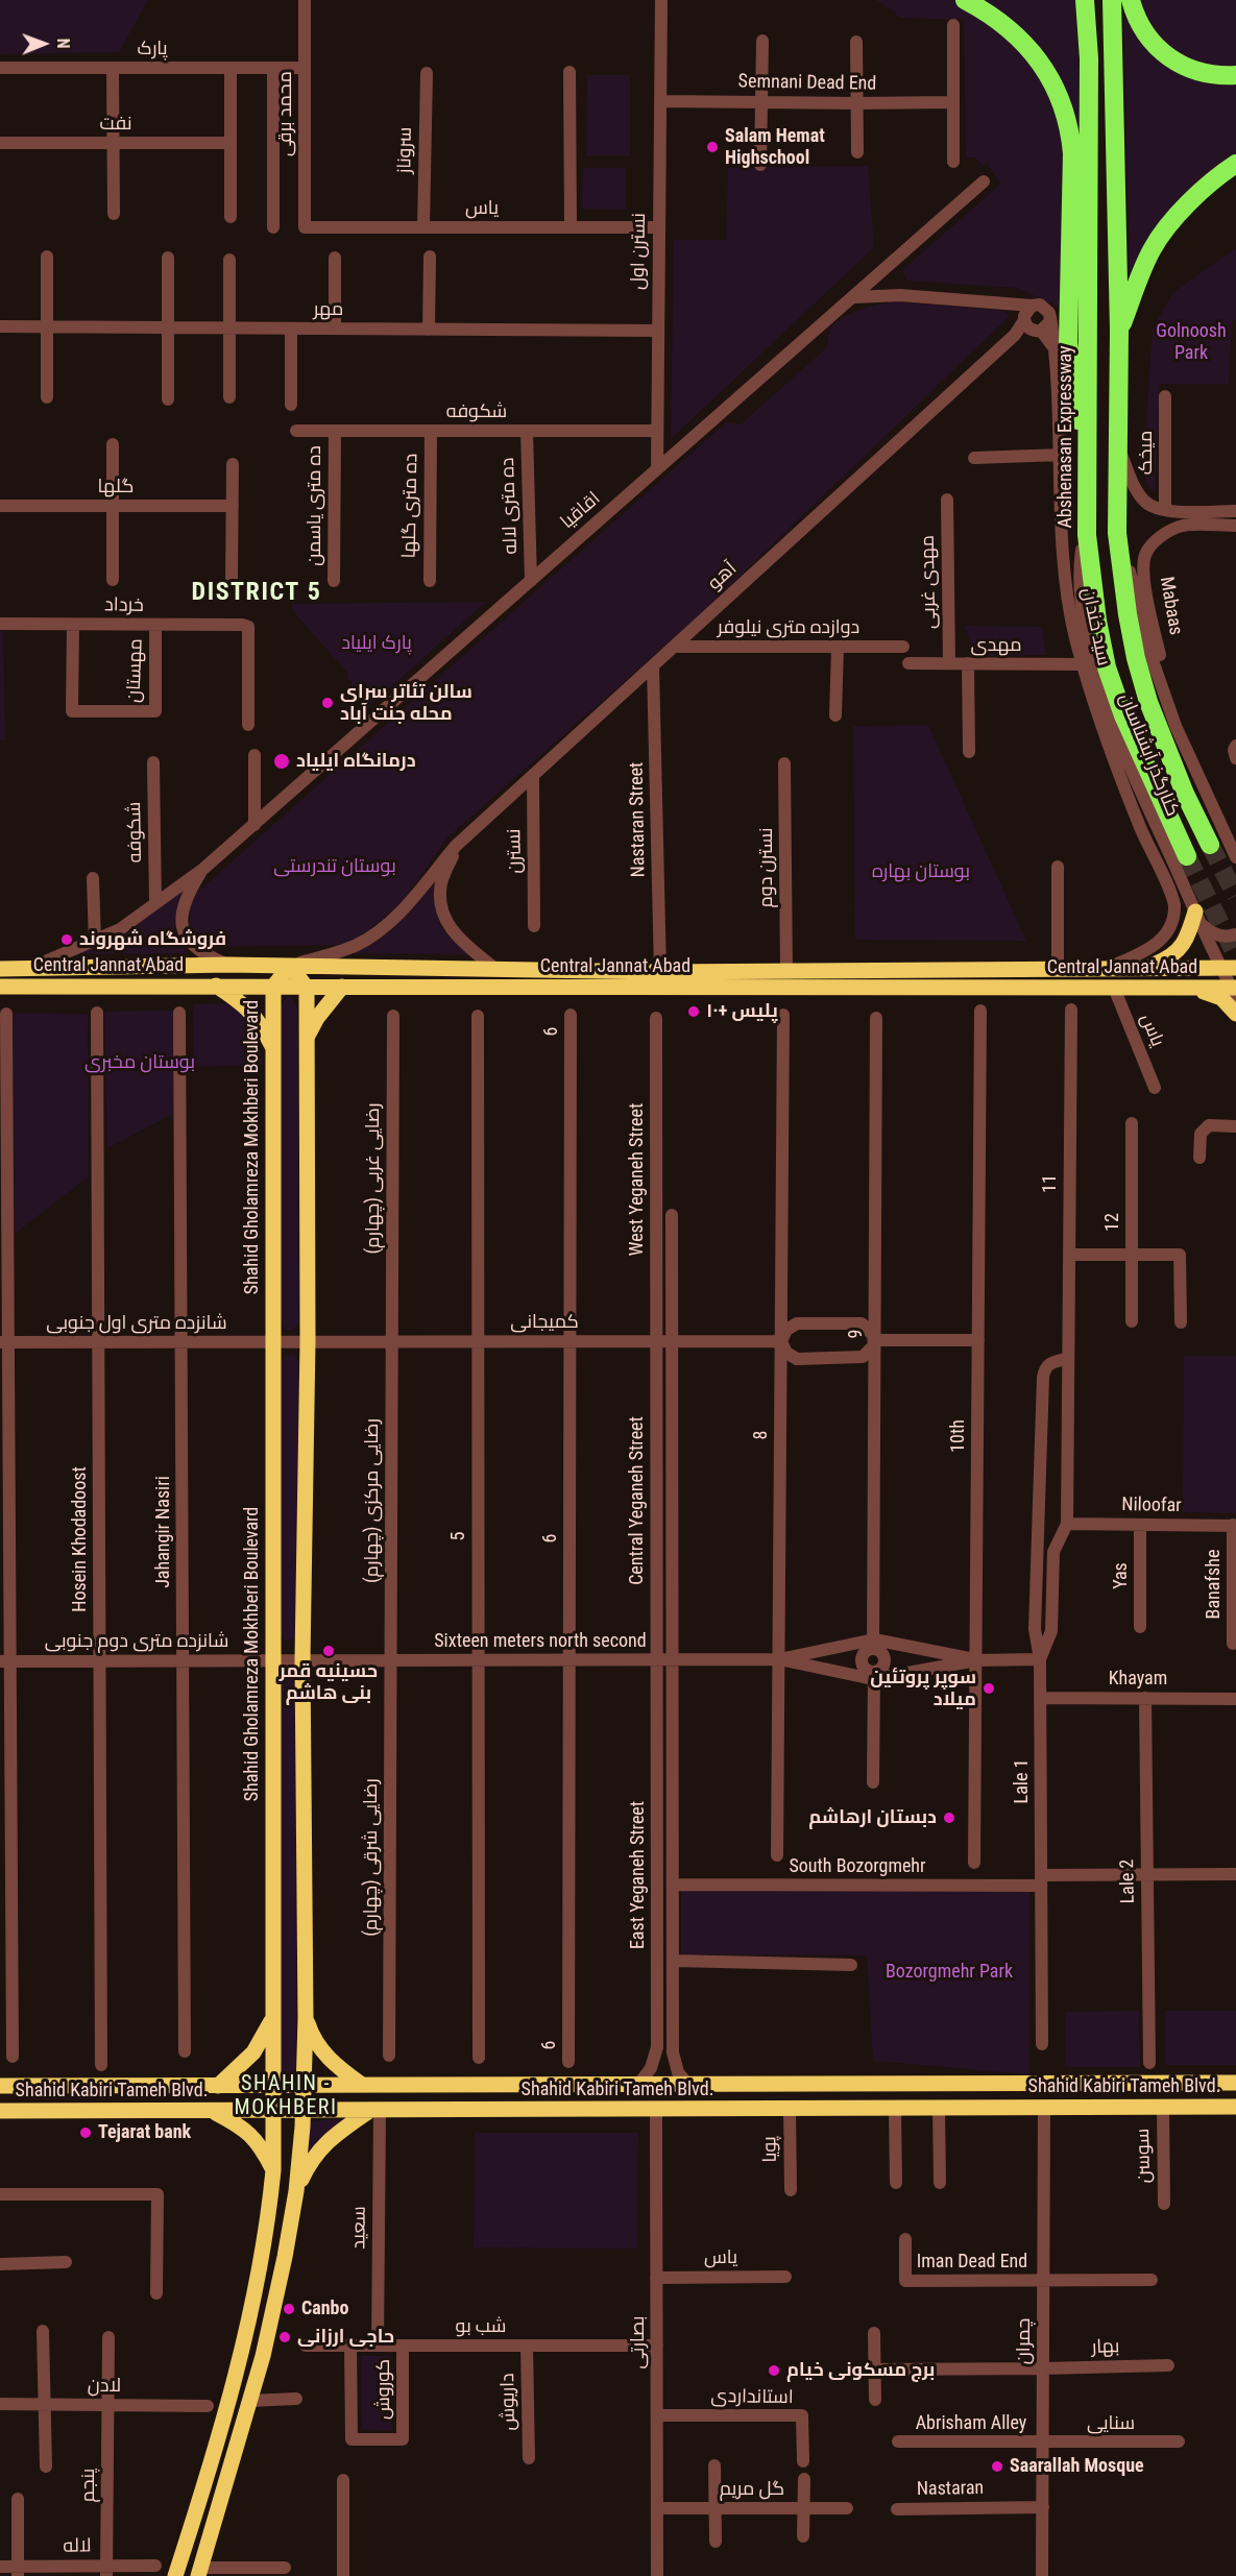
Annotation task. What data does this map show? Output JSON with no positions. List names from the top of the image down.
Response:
{
  "streets": {
    "highway": ["Abshenasan Expressway"],
    "main road": ["Central Jannat Abad", "Shahid Gholamreza Mokhberi Boulevard", "Shahid Kabiri Tameh Blvd."],
    "street": [
      "پارک",
      "Semnani Dead End",
      "محمد برقی",
      "نفت",
      "سروناز",
      "یاس",
      "نسترن اول",
      "مهر",
      "شکوفه",
      "میخک",
      "گلها",
      "ده متری یاسمن",
      "ده متری گلها",
      "ده متری لاله",
      "اقاقیا",
      "آهو",
      "مهدی غربی",
      "خرداد",
      "Mabaas",
      "سید خندان",
      "دوازده متری نیلوفر",
      "مهدی",
      "مهستان",
      "کنارگذر آبشناسان",
      "Nastaran Street",
      "نسترن",
      "نسترن دوم",
      "6",
      "رضایی غربی (چهارم)",
      "West Yeganeh Street",
      "11",
      "12",
      "کمیجانی",
      "شانزده متری اول جنوبی",
      "9",
      "8",
      "10th",
      "رضایی مرکزی (چهارم)",
      "Central Yeganeh Street",
      "Niloofar",
      "Jahangir Nasiri",
      "5",
      "Hosein Khodadoost",
      "Yas",
      "Banafshe",
      "شانزده متری دوم جنوبی",
      "Sixteen meters north second",
      "Khayam",
      "Lale 1",
      "رضایی شرقی (چهارم)",
      "South Bozorgmehr",
      "East Yeganeh Street",
      "Lale 2",
      "پویا",
      "سوسن",
      "سعید",
      "Iman Dead End",
      "شب بو",
      "چمران",
      "بصارتی",
      "بهار",
      "لادن",
      "کوروش",
      "استانداردی",
      "داریوش",
      "Abrisham Alley",
      "سنایی",
      "پنجم",
      "گل مریم",
      "Nastaran",
      "لاله"
    ]
  },
  "crossings": [
    ["پارک", "محمد برقی"],
    ["Semnani Dead End", "نسترن اول"],
    ["محمد برقی", "یاس"],
    ["سروناز", "یاس"],
    ["یاس", "نسترن اول"],
    ["یاس", "Central Jannat Abad"],
    ["یاس", "بصارتی"],
    ["نسترن اول", "مهر"],
    ["نسترن اول", "شکوفه"],
    ["نسترن اول", "اقاقیا"],
    ["شکوفه", "ده متری یاسمن"],
    ["شکوفه", "ده متری گلها"],
    ["شکوفه", "ده متری لاله"],
    ["Abshenasan Expressway", "کنارگذر آبشناسان"],
    ["ده متری لاله", "اقاقیا"],
    ["آهو", "سید خندان"],
    ["آهو", "دوازده متری نیلوفر"],
    ["آهو", "Nastaran Street"],
    ["آهو", "نسترن"],
    ["آهو", "Central Jannat Abad"],
    ["آهو", "Shahid Gholamreza Mokhberi Boulevard"],
    ["مهدی غربی", "مهدی"],
    ["خرداد", "مهستان"],
    ["سید خندان", "مهدی"],
    ["سید خندان", "Central Jannat Abad"],
    ["کنارگذر آبشناسان", "Central Jannat Abad"],
    ["Nastaran Street", "Central Jannat Abad"],
    ["نسترن دوم", "Central Jannat Abad"],
    ["Central Jannat Abad", "Shahid Gholamreza Mokhberi Boulevard"],
    ["6", "کمیجانی"],
    ["6", "Sixteen meters north second"],
    ["Shahid Gholamreza Mokhberi Boulevard", "شانزده متری اول جنوبی"],
    ["Shahid Gholamreza Mokhberi Boulevard", "شانزده متری دوم جنوبی"],
    ["Shahid Gholamreza Mokhberi Boulevard", "Shahid Kabiri Tameh Blvd."],
    ["رضایی غربی (چهارم)", "کمیجانی"],
    ["رضایی غربی (چهارم)", "رضایی مرکزی (چهارم)"],
    ["West Yeganeh Street", "کمیجانی"],
    ["West Yeganeh Street", "Central Yeganeh Street"],
    ["11", "Niloofar"],
    ["11", "Lale 1"],
    ["کمیجانی", "شانزده متری اول جنوبی"],
    ["کمیجانی", "8"],
    ["کمیجانی", "رضایی مرکزی (چهارم)"],
    ["کمیجانی", "Central Yeganeh Street"],
    ["کمیجانی", "5"],
    ["شانزده متری اول جنوبی", "Jahangir Nasiri"],
    ["شانزده متری اول جنوبی", "Hosein Khodadoost"],
    ["9", "Sixteen meters north second"],
    ["8", "Sixteen meters north second"],
    ["10th", "Sixteen meters north second"],
    ["رضایی مرکزی (چهارم)", "Sixteen meters north second"],
    ["رضایی مرکزی (چهارم)", "رضایی شرقی (چهارم)"],
    ["Central Yeganeh Street", "Sixteen meters north second"],
    ["Central Yeganeh Street", "East Yeganeh Street"],
    ["Niloofar", "Yas"],
    ["Niloofar", "Banafshe"],
    ["Niloofar", "Lale 1"],
    ["Jahangir Nasiri", "شانزده متری دوم جنوبی"],
    ["5", "Sixteen meters north second"],
    ["Hosein Khodadoost", "شانزده متری دوم جنوبی"],
    ["شانزده متری دوم جنوبی", "Sixteen meters north second"],
    ["Sixteen meters north second", "Lale 1"],
    ["Sixteen meters north second", "رضایی شرقی (چهارم)"],
    ["Sixteen meters north second", "East Yeganeh Street"],
    ["Khayam", "Lale 1"],
    ["Khayam", "Lale 2"],
    ["Lale 1", "South Bozorgmehr"],
    ["South Bozorgmehr", "East Yeganeh Street"],
    ["South Bozorgmehr", "Lale 2"],
    ["East Yeganeh Street", "Shahid Kabiri Tameh Blvd."],
    ["Shahid Kabiri Tameh Blvd.", "پویا"],
    ["Shahid Kabiri Tameh Blvd.", "سوسن"],
    ["Shahid Kabiri Tameh Blvd.", "سعید"],
    ["Shahid Kabiri Tameh Blvd.", "چمران"],
    ["Shahid Kabiri Tameh Blvd.", "بصارتی"],
    ["سعید", "شب بو"],
    ["Iman Dead End", "چمران"],
    ["شب بو", "بصارتی"],
    ["شب بو", "کوروش"],
    ["شب بو", "داریوش"],
    ["چمران", "بهار"],
    ["چمران", "Abrisham Alley"],
    ["چمران", "سنایی"],
    ["چمران", "Nastaran"],
    ["بصارتی", "استانداردی"],
    ["بصارتی", "گل مریم"],
    ["لادن", "پنجم"],
    ["Abrisham Alley", "سنایی"],
    ["پنجم", "لاله"]
  ],
  "districts": ["DISTRICT 5", "SHAHIN - MOKHBERI"],
  "parks": [
    "Golnoosh Park",
    "پارک ایلیاد",
    "بوستان تندرستی",
    "بوستان بهاره",
    "بوستان مخبری",
    "Bozorgmehr Park"
  ],
  "places": [
    "Salam Hemat Highschool",
    "سالن تئاتر سرای محله جنت آباد",
    "درمانگاه ایلیاد",
    "فروشگاه شهروند",
    "پلیس +۱۰",
    "حسینیه قمر بنی هاشم",
    "سوپر پروتئین میلاد",
    "دبستان ارهاشم",
    "Tejarat bank",
    "Canbo",
    "حاجی ارزانی",
    "برج مسکونی خیام",
    "Saarallah Mosque"
  ],
  "north": "right"
}
